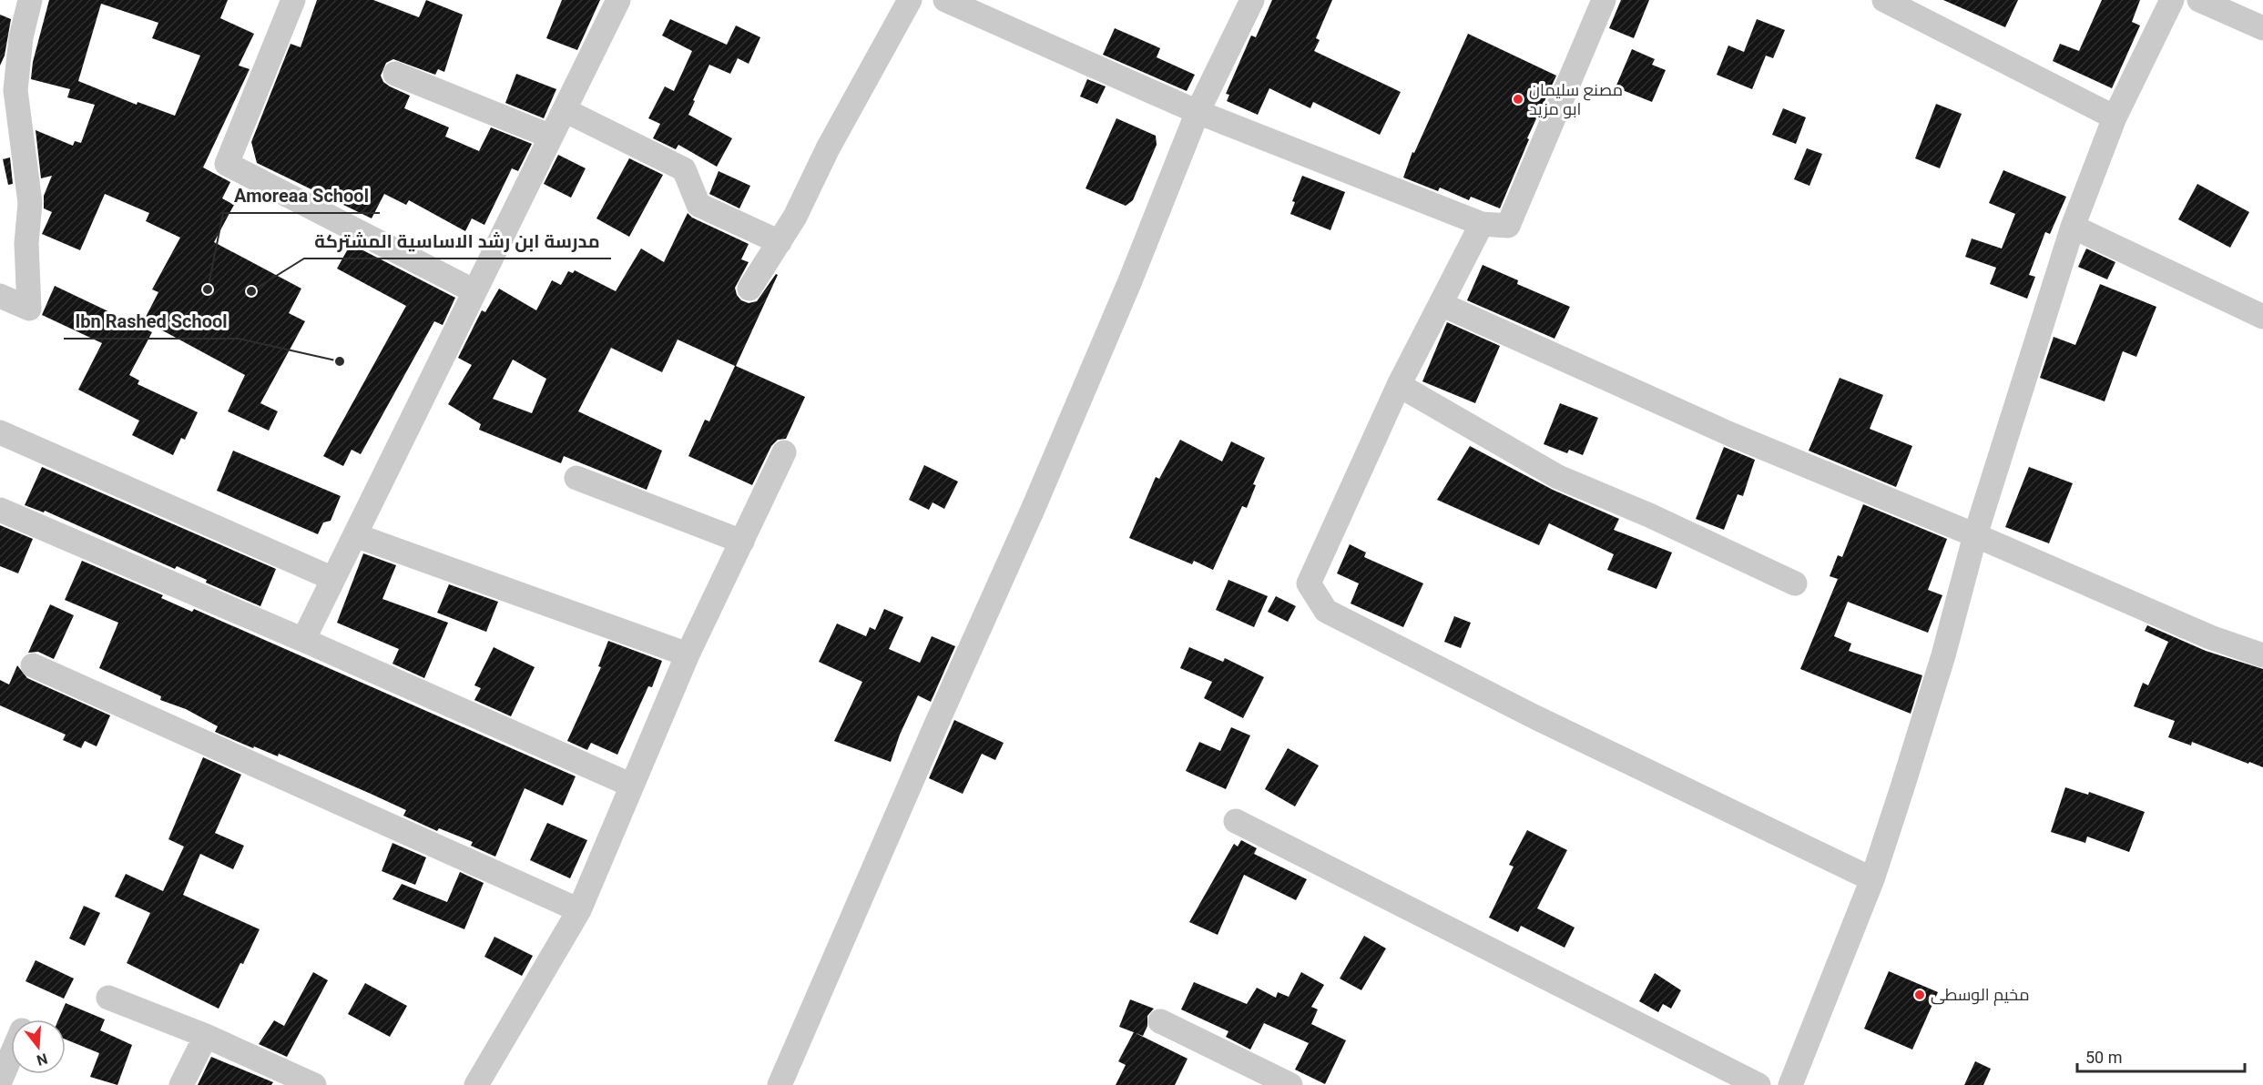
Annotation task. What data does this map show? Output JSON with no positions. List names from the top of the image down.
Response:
{
  "places": [
    "مصنع سليمان ابو مزيد",
    "Amoreaa School",
    "مدرسة ابن رشد الاساسية المشتركة",
    "Ibn Rashed School",
    "مخيم الوسطى"
  ],
  "scale_bar": "50 m",
  "north": "bottom"
}
